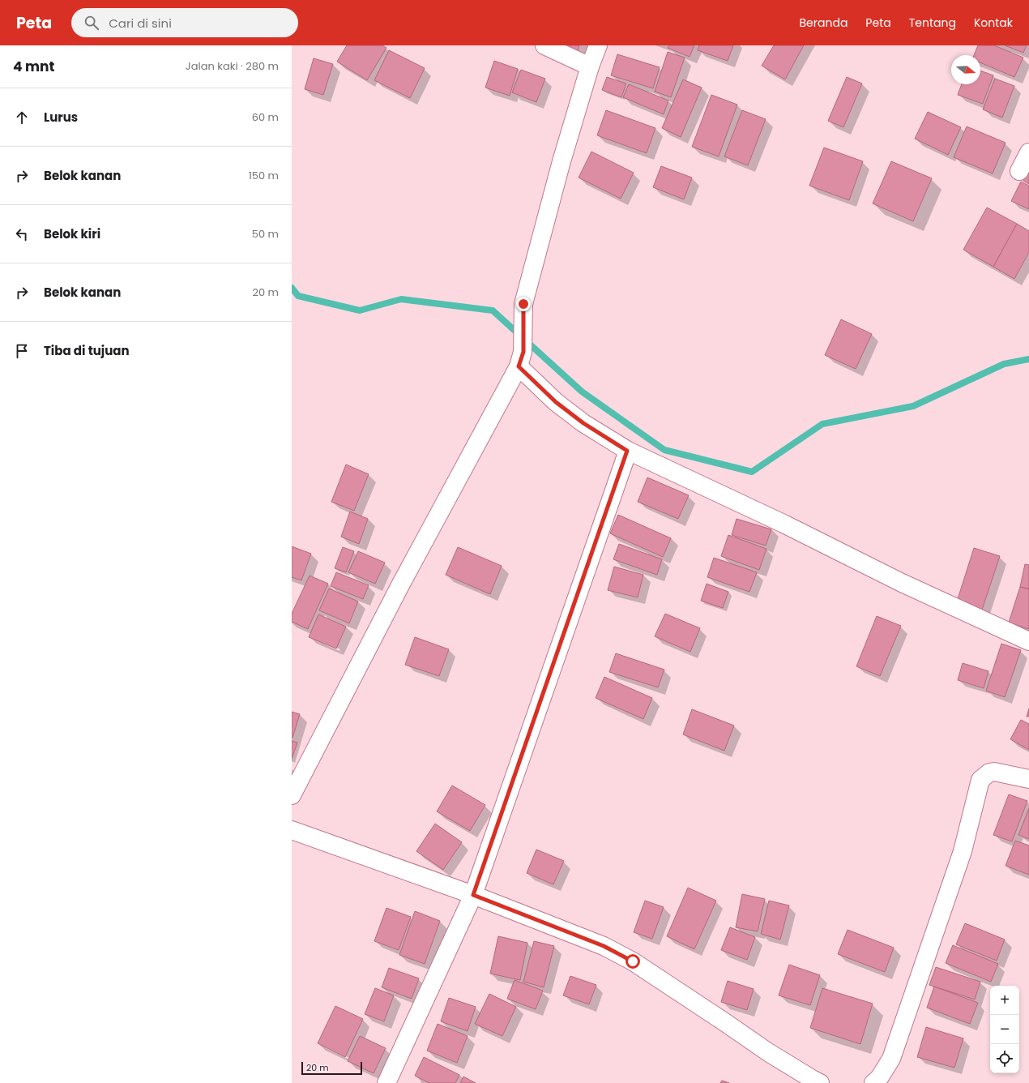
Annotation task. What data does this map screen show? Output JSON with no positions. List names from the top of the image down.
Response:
{
  "scale_bar": "20 m",
  "north": "right",
  "page": {
    "header": "Peta",
    "search": "Cari di sini",
    "nav": [
      "Beranda",
      "Peta",
      "Tentang",
      "Kontak"
    ],
    "heading": ["4 mnt", "Jalan kaki · 280 m"],
    "list": [
      ["Lurus", "60 m"],
      ["Belok kanan", "150 m"],
      ["Belok kiri", "50 m"],
      ["Belok kanan", "20 m"],
      "Tiba di tujuan"
    ],
    "map_buttons": ["+", "−"],
    "scale": "20 m"
  }
}
